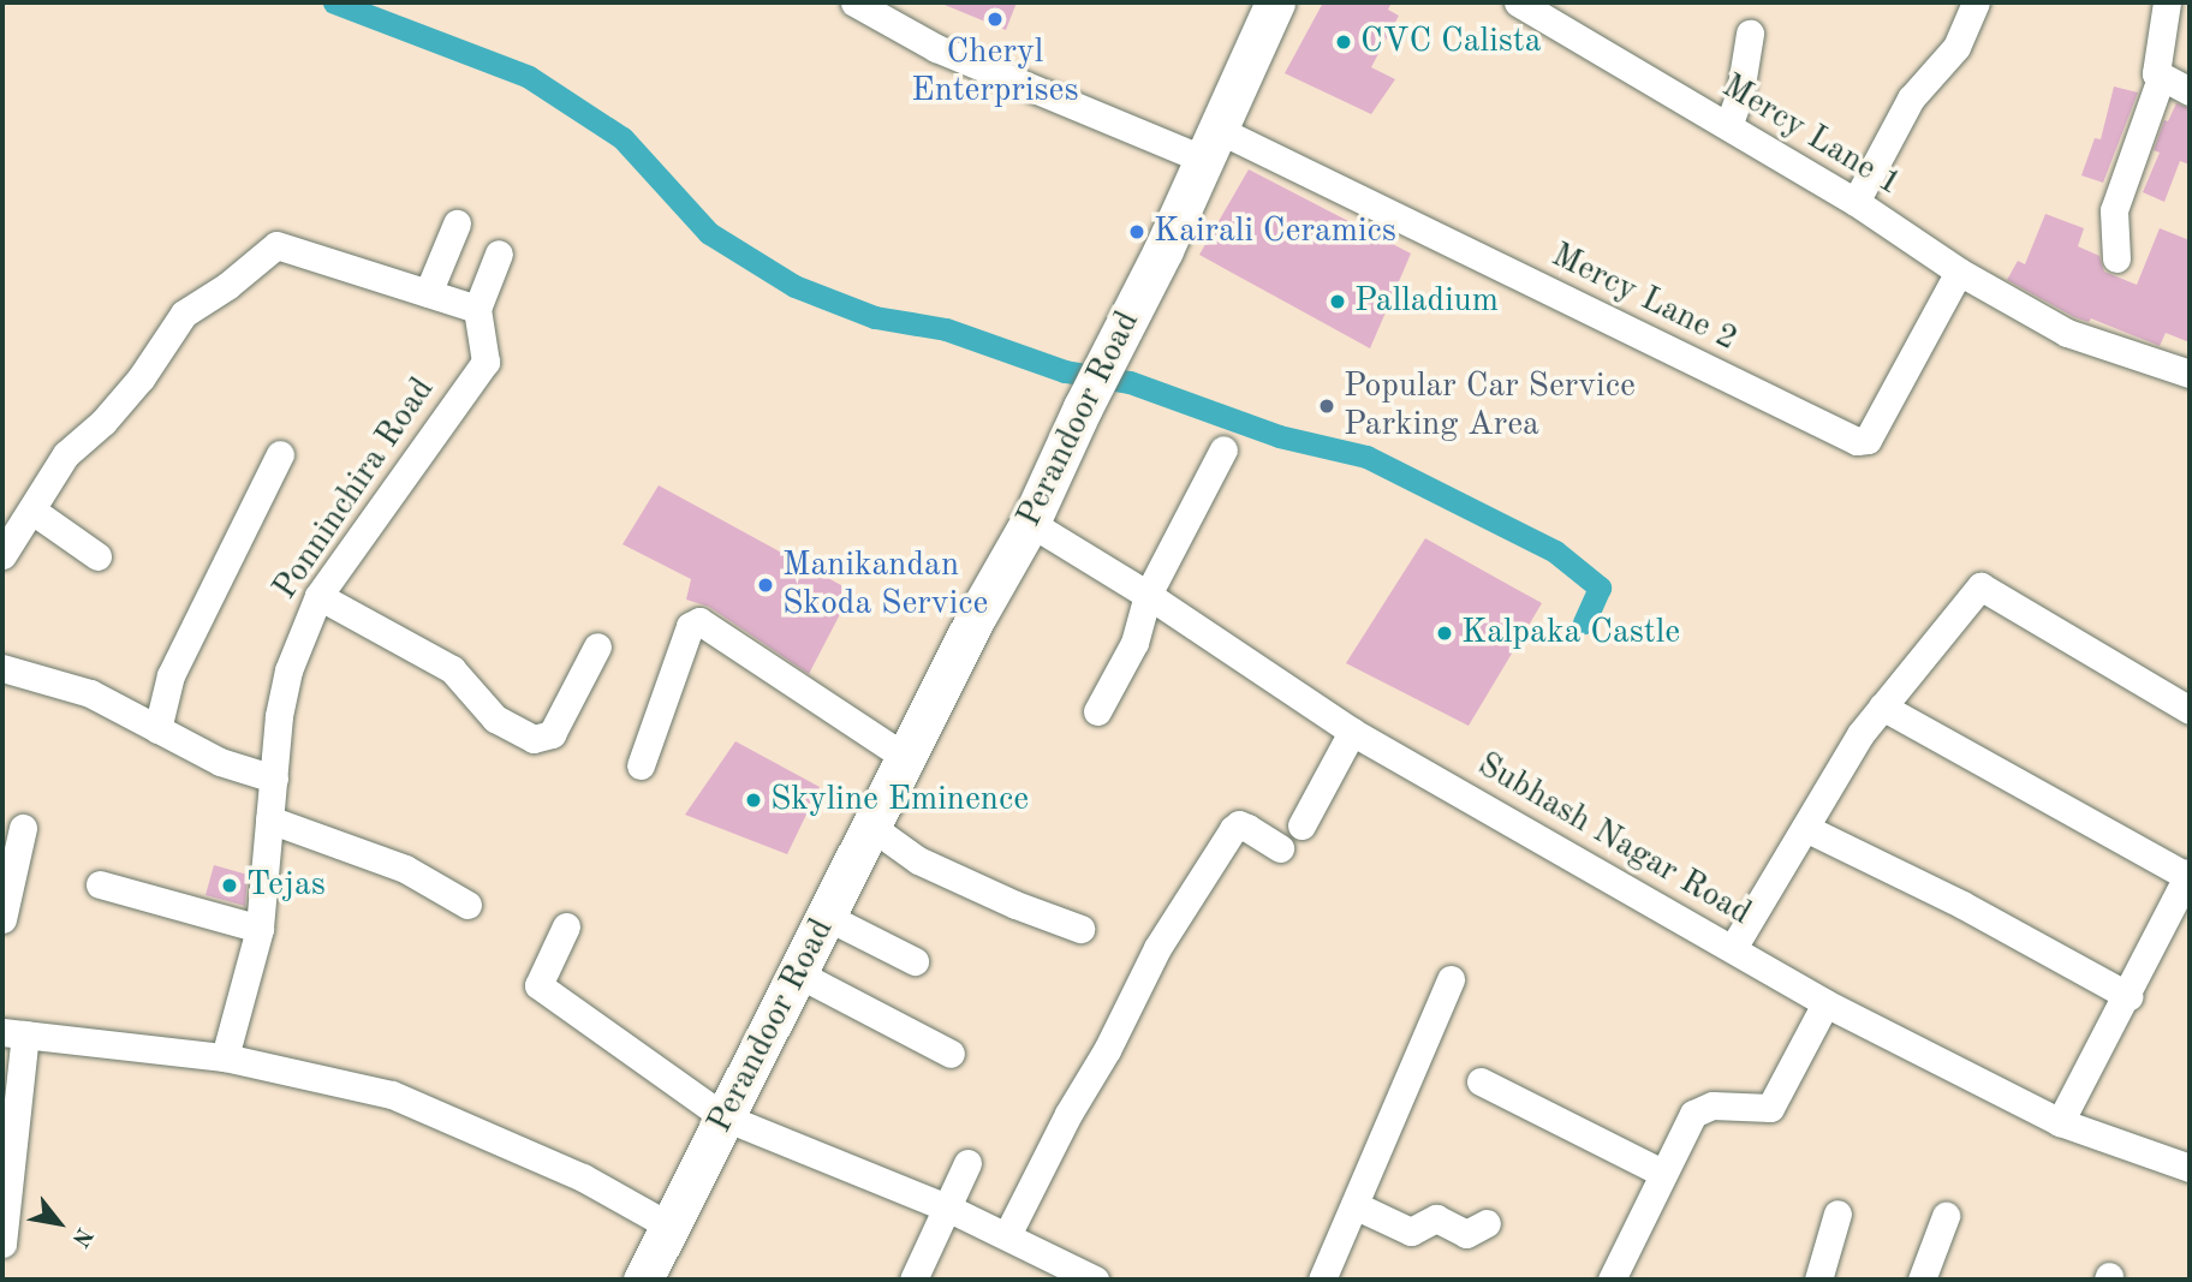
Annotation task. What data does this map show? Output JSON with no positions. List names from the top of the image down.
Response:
{
  "streets": {
    "main road": ["Perandoor Road"],
    "street": [
      "Mercy Lane 1",
      "Mercy Lane 2",
      "Ponninchira Road",
      "Subhash Nagar Road"
    ]
  },
  "crossings": [
    ["Mercy Lane 1", "Mercy Lane 2"],
    ["Mercy Lane 2", "Perandoor Road"],
    ["Perandoor Road", "Subhash Nagar Road"]
  ],
  "places": [
    "Cheryl Enterprises",
    "CVC Calista",
    "Kairali Ceramics",
    "Palladium",
    "Popular Car Service Parking Area",
    "Manikandan Skoda Service",
    "Kalpaka Castle",
    "Skyline Eminence",
    "Tejas"
  ],
  "north": "bottom right"
}
